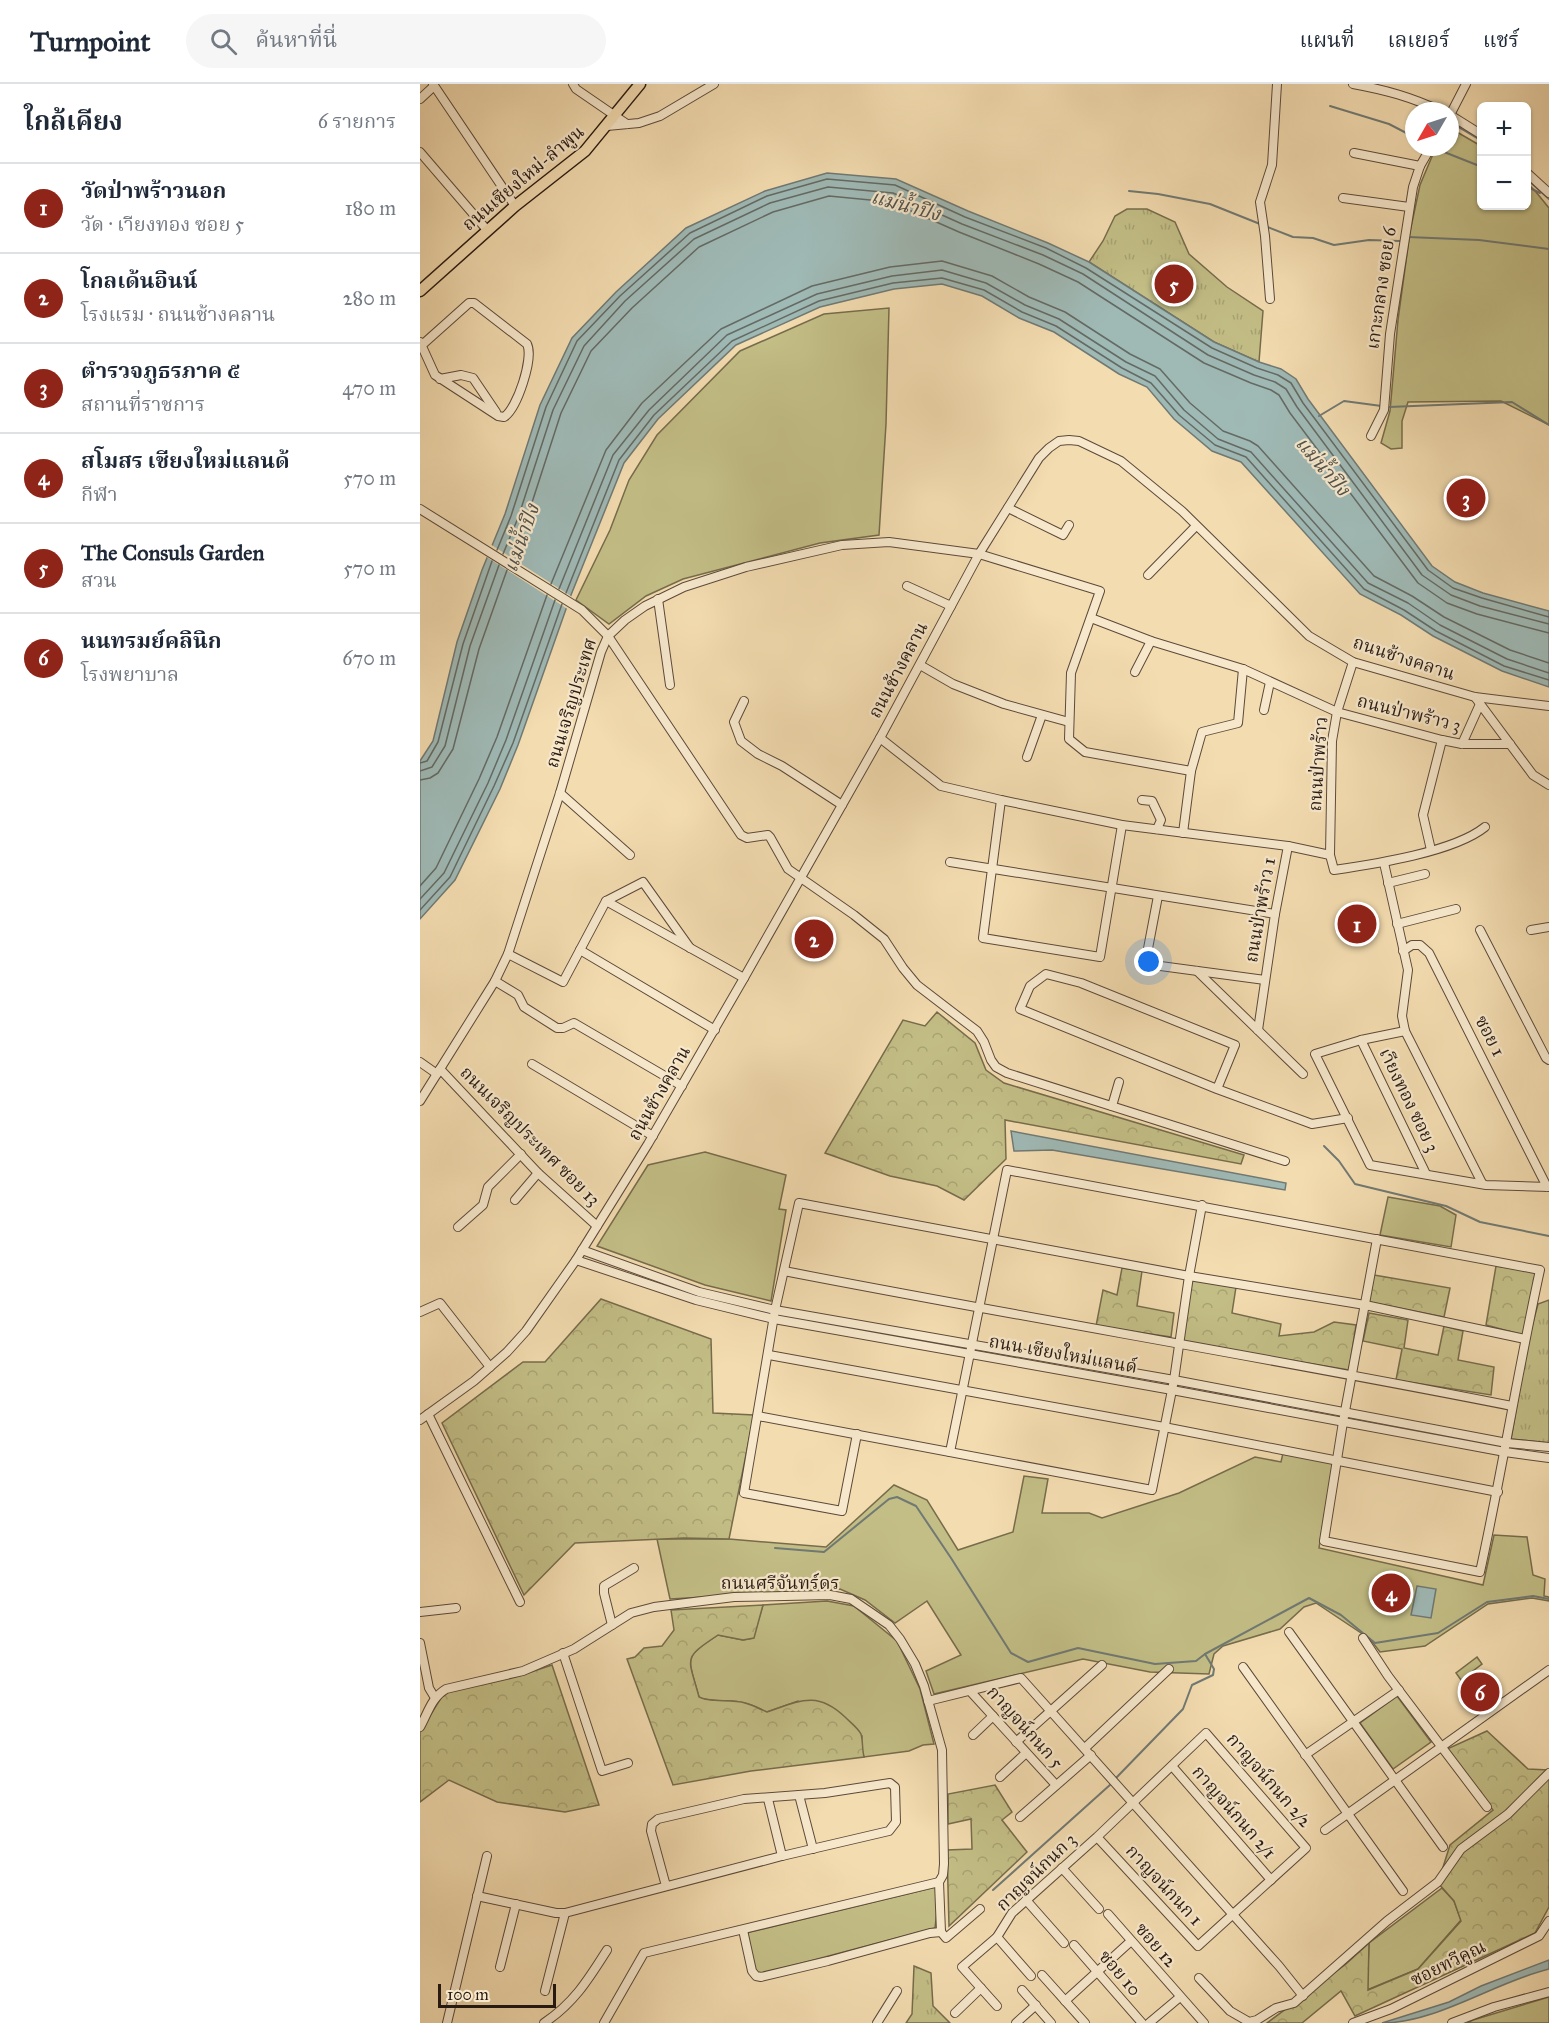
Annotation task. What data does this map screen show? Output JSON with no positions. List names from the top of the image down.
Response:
{
  "streets": {
    "main road": ["ถนนเชียงใหม่-ลำพูน"],
    "street": [
      "เกาะกลาง ซอย 6",
      "ถนนช้างคลาน",
      "ถนนเจริญประเทศ",
      "ถนนป่าพร้าว 3",
      "ถนนป่าพร้าว",
      "ถนนป่าพร้าว 1",
      "ซอย 1",
      "เาียงทอง ซอย 3",
      "ถนนเจริญประเทศ ซอย 13",
      "ถนน เชียงใหม่แลนด์",
      "ถนนศรีจันทร์ดร",
      "กาญจน์กนก 5",
      "กาญจน์กนก 2/2",
      "กาญจน์กนก 2/1",
      "กาญจน์กนก 3",
      "กาญจน์กนก 1",
      "ซอย 12",
      "ซอยทวีคูณ",
      "ซอย 10"
    ]
  },
  "crossings": [
    ["ถนนช้างคลาน", "ถนนเจริญประเทศ"],
    ["ถนนช้างคลาน", "ถนนป่าพร้าว"],
    ["ถนนช้างคลาน", "ถนนเจริญประเทศ ซอย 13"],
    ["ถนนช้างคลาน", "ถนน เชียงใหม่แลนด์"],
    ["ถนนเจริญประเทศ", "ถนนป่าพร้าว 3"],
    ["ถนนเจริญประเทศ", "ถนนเจริญประเทศ ซอย 13"],
    ["ถนนป่าพร้าว 3", "ถนนป่าพร้าว"],
    ["กาญจน์กนก 2/2", "กาญจน์กนก 2/1"],
    ["กาญจน์กนก 2/2", "กาญจน์กนก 3"],
    ["กาญจน์กนก 2/1", "กาญจน์กนก 3"],
    ["กาญจน์กนก 3", "กาญจน์กนก 1"],
    ["กาญจน์กนก 3", "ซอย 12"],
    ["กาญจน์กนก 3", "ซอย 10"]
  ],
  "water": ["แม่น้ำปิง"],
  "scale_bar": "100 m",
  "north": "bottom left",
  "page": {
    "header": "Turnpoint",
    "search": "ค้นหาที่นี่",
    "nav": ["แผนที่", "เลเยอร์", "แชร์"],
    "heading": ["ใกล้เคียง", "6 รายการ"],
    "map_buttons": ["+", "−"],
    "list": [
      {
        "mark": "1",
        "name": "วัดป่าพร้าวนอก",
        "note": "วัด · เาียงทอง ซอย 5",
        "value": "180 m"
      },
      {
        "mark": "2",
        "name": "โกลเด้นอินน์",
        "note": "โรงแรม · ถนนช้างคลาน",
        "value": "280 m"
      },
      {
        "mark": "3",
        "name": "ตำรวจภูธรภาค ๕",
        "note": "สถานที่ราชการ",
        "value": "470 m"
      },
      {
        "mark": "4",
        "name": "สโมสร เชียงใหม่แลนด้",
        "note": "กีฬา",
        "value": "570 m"
      },
      {
        "mark": "5",
        "name": "The Consuls Garden",
        "note": "สวน",
        "value": "570 m"
      },
      {
        "mark": "6",
        "name": "นนทรมย์คลินิก",
        "note": "โรงพยาบาล",
        "value": "670 m"
      }
    ],
    "pins": [
      "5",
      "3",
      "1",
      "2",
      "4",
      "6"
    ],
    "scale": "100 m"
  }
}
